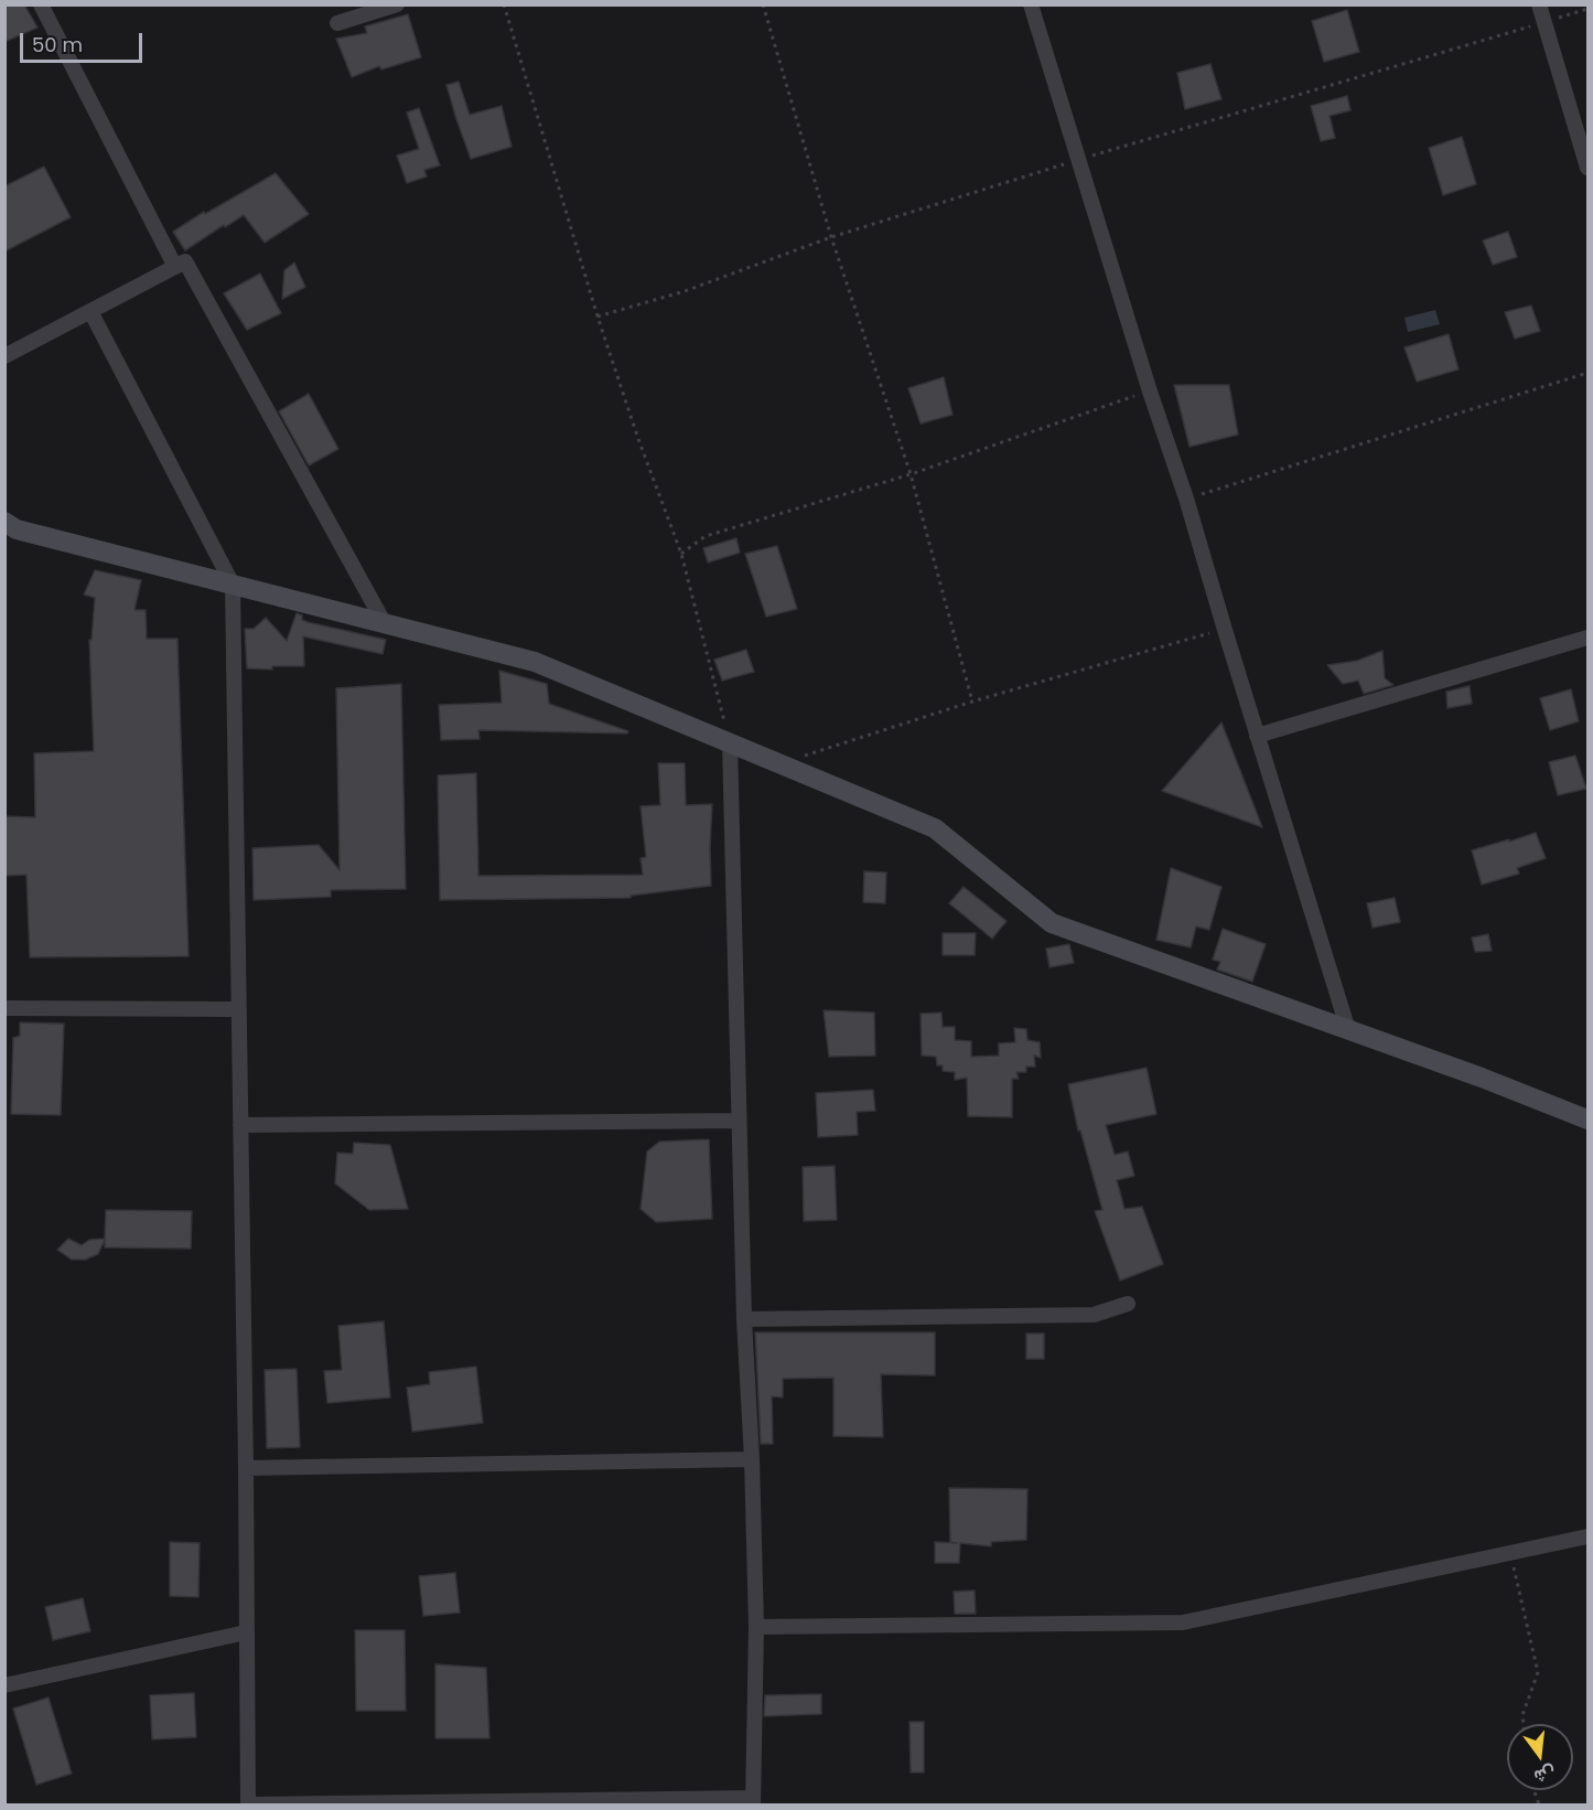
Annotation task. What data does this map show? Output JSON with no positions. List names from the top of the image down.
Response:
{
  "scale_bar": "50 m",
  "north": "bottom"
}
